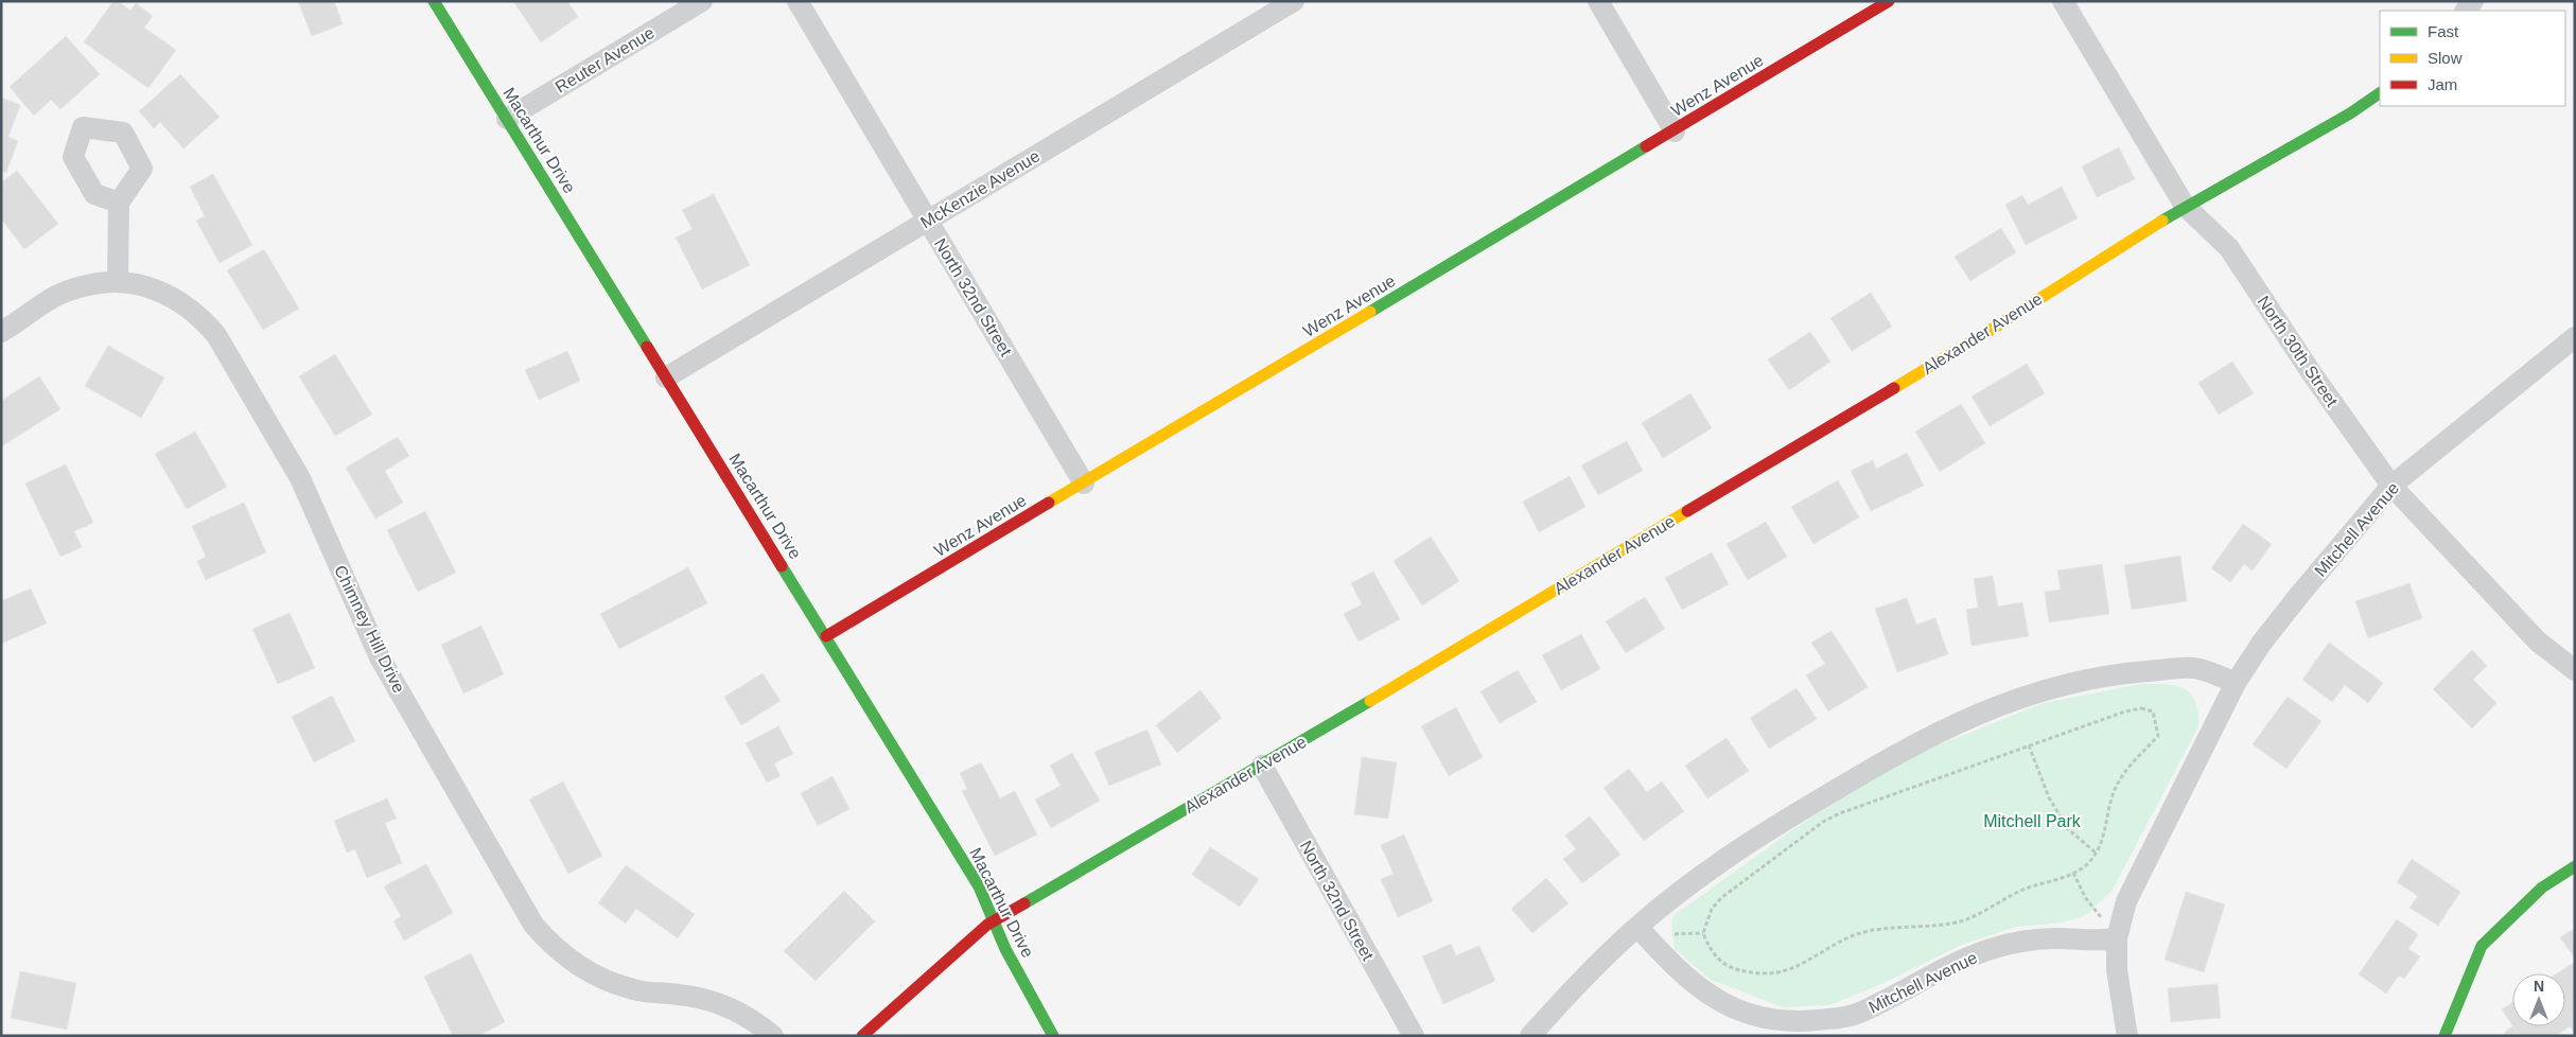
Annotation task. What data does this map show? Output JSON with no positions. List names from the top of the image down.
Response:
{
  "streets": {
    "street": [
      "Reuter Avenue",
      "Wenz Avenue",
      "Macarthur Drive",
      "McKenzie Avenue",
      "North 32nd Street",
      "Alexander Avenue",
      "North 30th Street",
      "Mitchell Avenue",
      "Chimney Hill Drive"
    ]
  },
  "crossings": [
    ["Reuter Avenue", "Macarthur Drive"],
    ["Wenz Avenue", "Macarthur Drive"],
    ["Wenz Avenue", "North 32nd Street"],
    ["Macarthur Drive", "McKenzie Avenue"],
    ["Macarthur Drive", "Alexander Avenue"],
    ["McKenzie Avenue", "North 32nd Street"],
    ["North 32nd Street", "Alexander Avenue"],
    ["Alexander Avenue", "North 30th Street"],
    ["North 30th Street", "Mitchell Avenue"]
  ],
  "parks": ["Mitchell Park"],
  "legend": ["Fast", "Slow", "Jam"],
  "north": "top"
}
